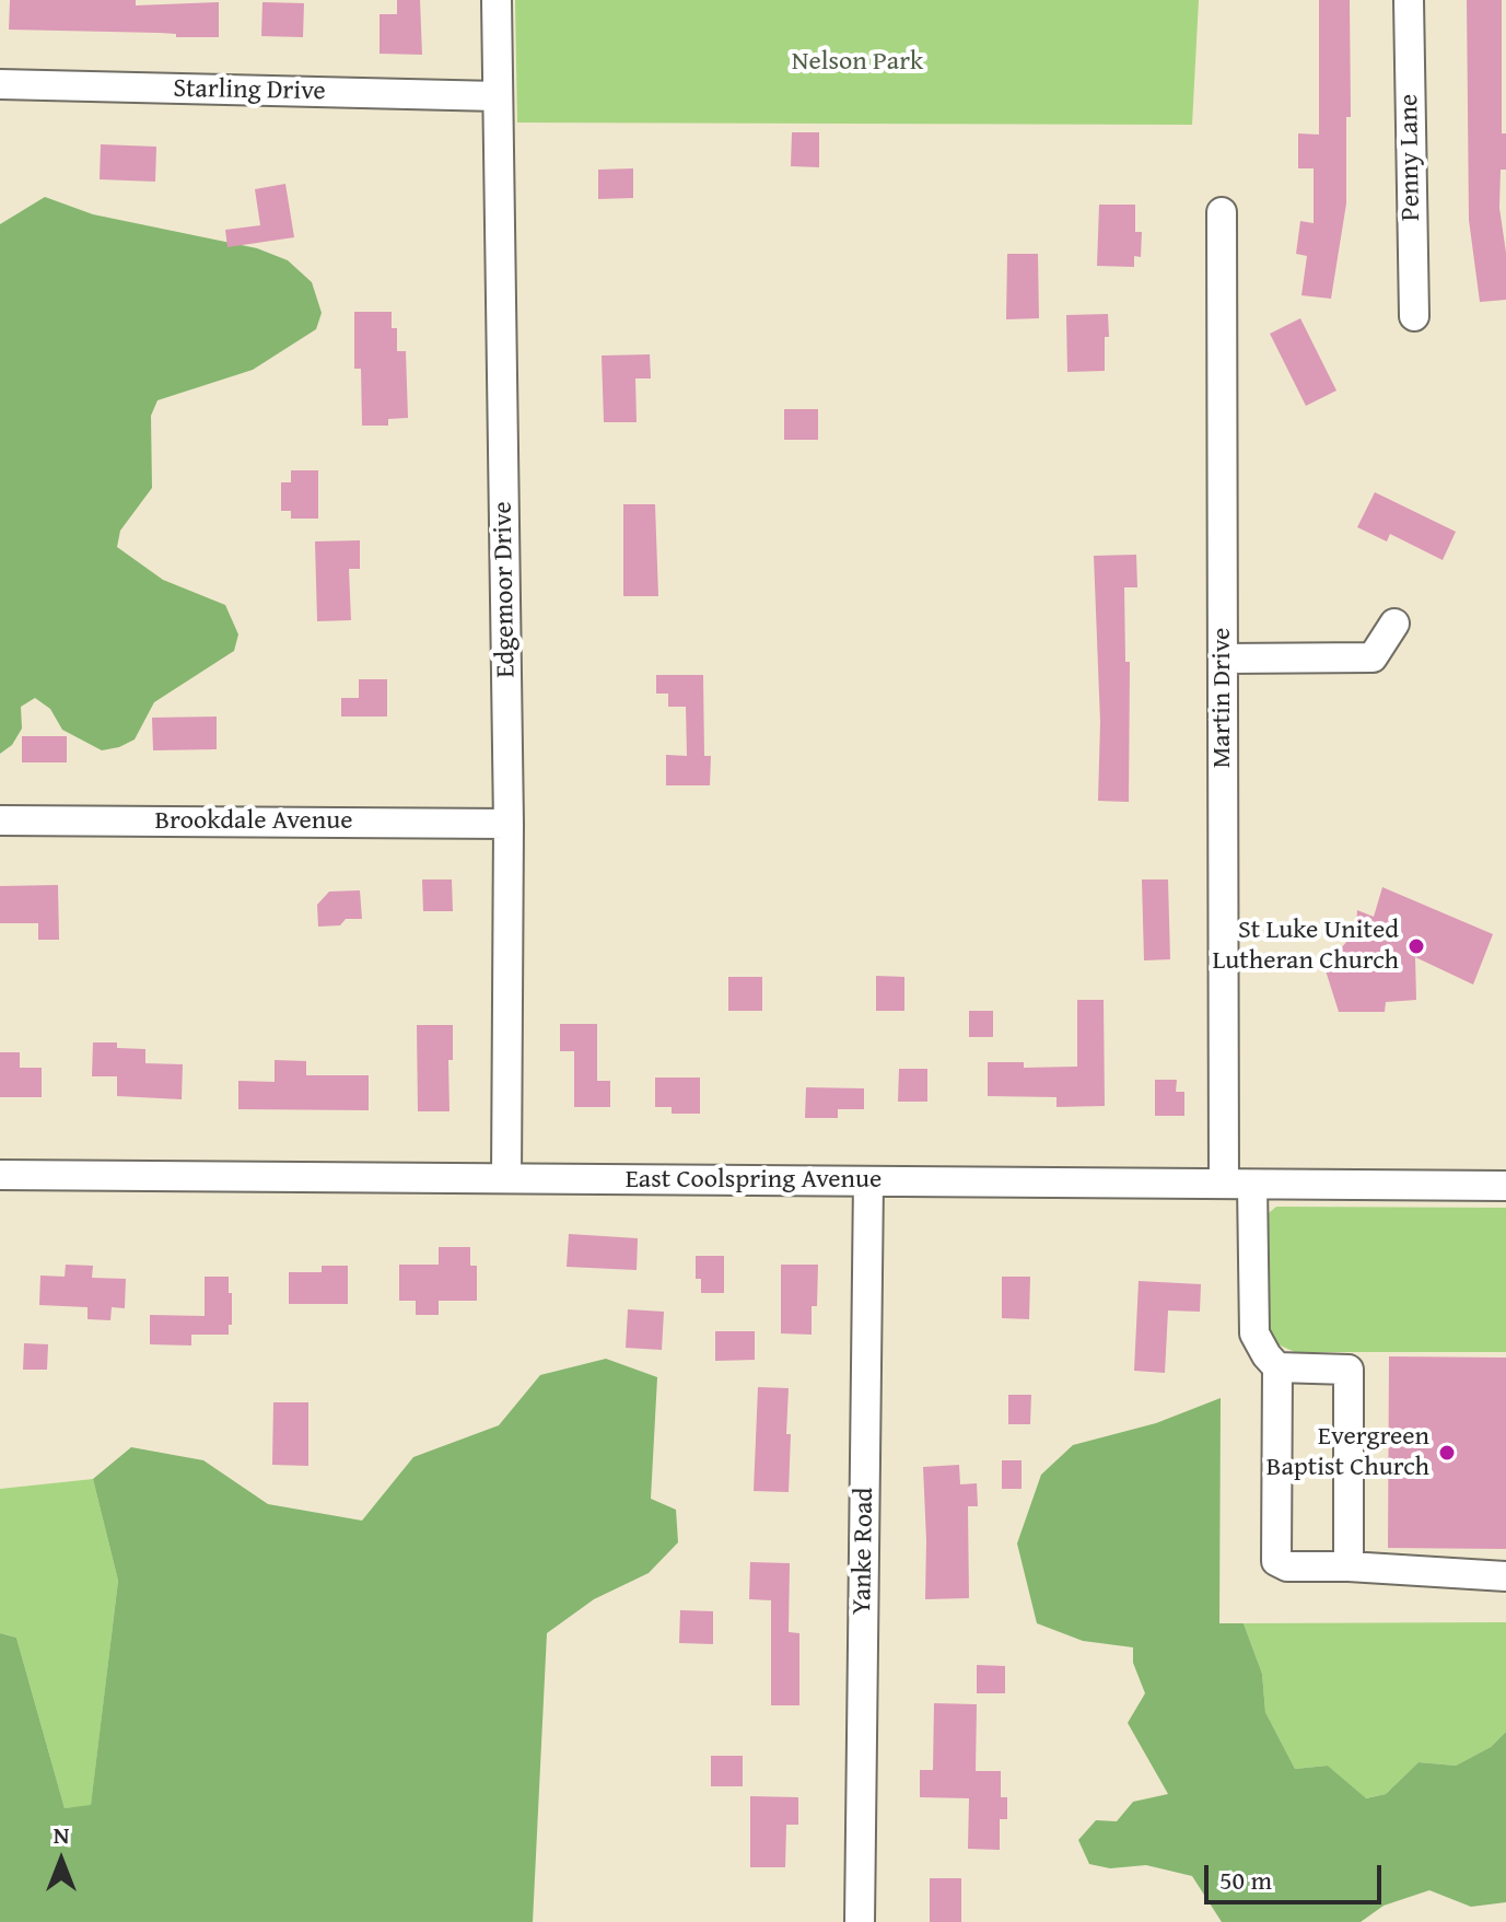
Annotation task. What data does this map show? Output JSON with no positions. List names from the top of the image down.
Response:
{
  "streets": {
    "street": [
      "Starling Drive",
      "Penny Lane",
      "Edgemoor Drive",
      "Martin Drive",
      "Brookdale Avenue",
      "East Coolspring Avenue",
      "Yanke Road"
    ]
  },
  "crossings": [
    ["Starling Drive", "Edgemoor Drive"],
    ["Edgemoor Drive", "Brookdale Avenue"],
    ["Edgemoor Drive", "East Coolspring Avenue"],
    ["Martin Drive", "East Coolspring Avenue"],
    ["East Coolspring Avenue", "Yanke Road"]
  ],
  "parks": ["Nelson Park"],
  "places": ["St Luke United Lutheran Church", "Evergreen Baptist Church"],
  "scale_bar": "50 m",
  "north": "top"
}
